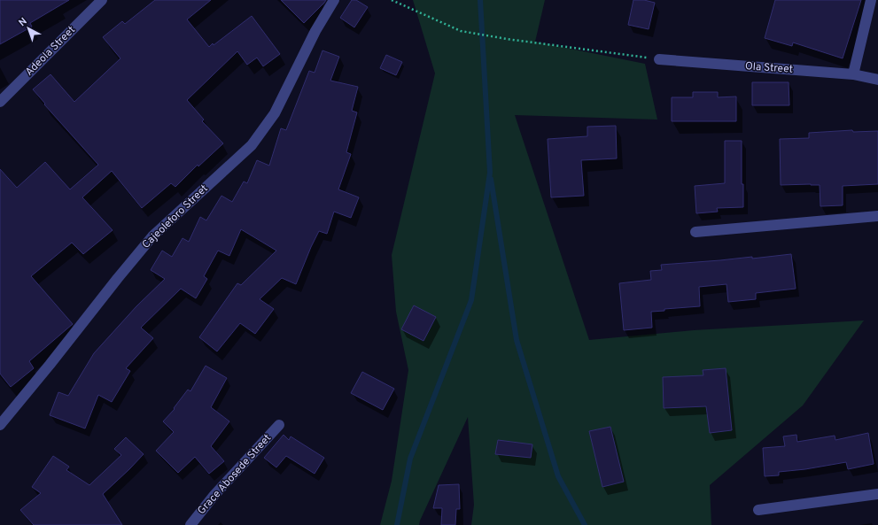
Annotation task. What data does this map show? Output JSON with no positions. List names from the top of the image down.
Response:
{
  "streets": {
    "street": [
      "Adeola Street",
      "Ola Street",
      "Cajeoleforo Street",
      "Grace Abosede Street"
    ]
  },
  "north": "top left"
}
